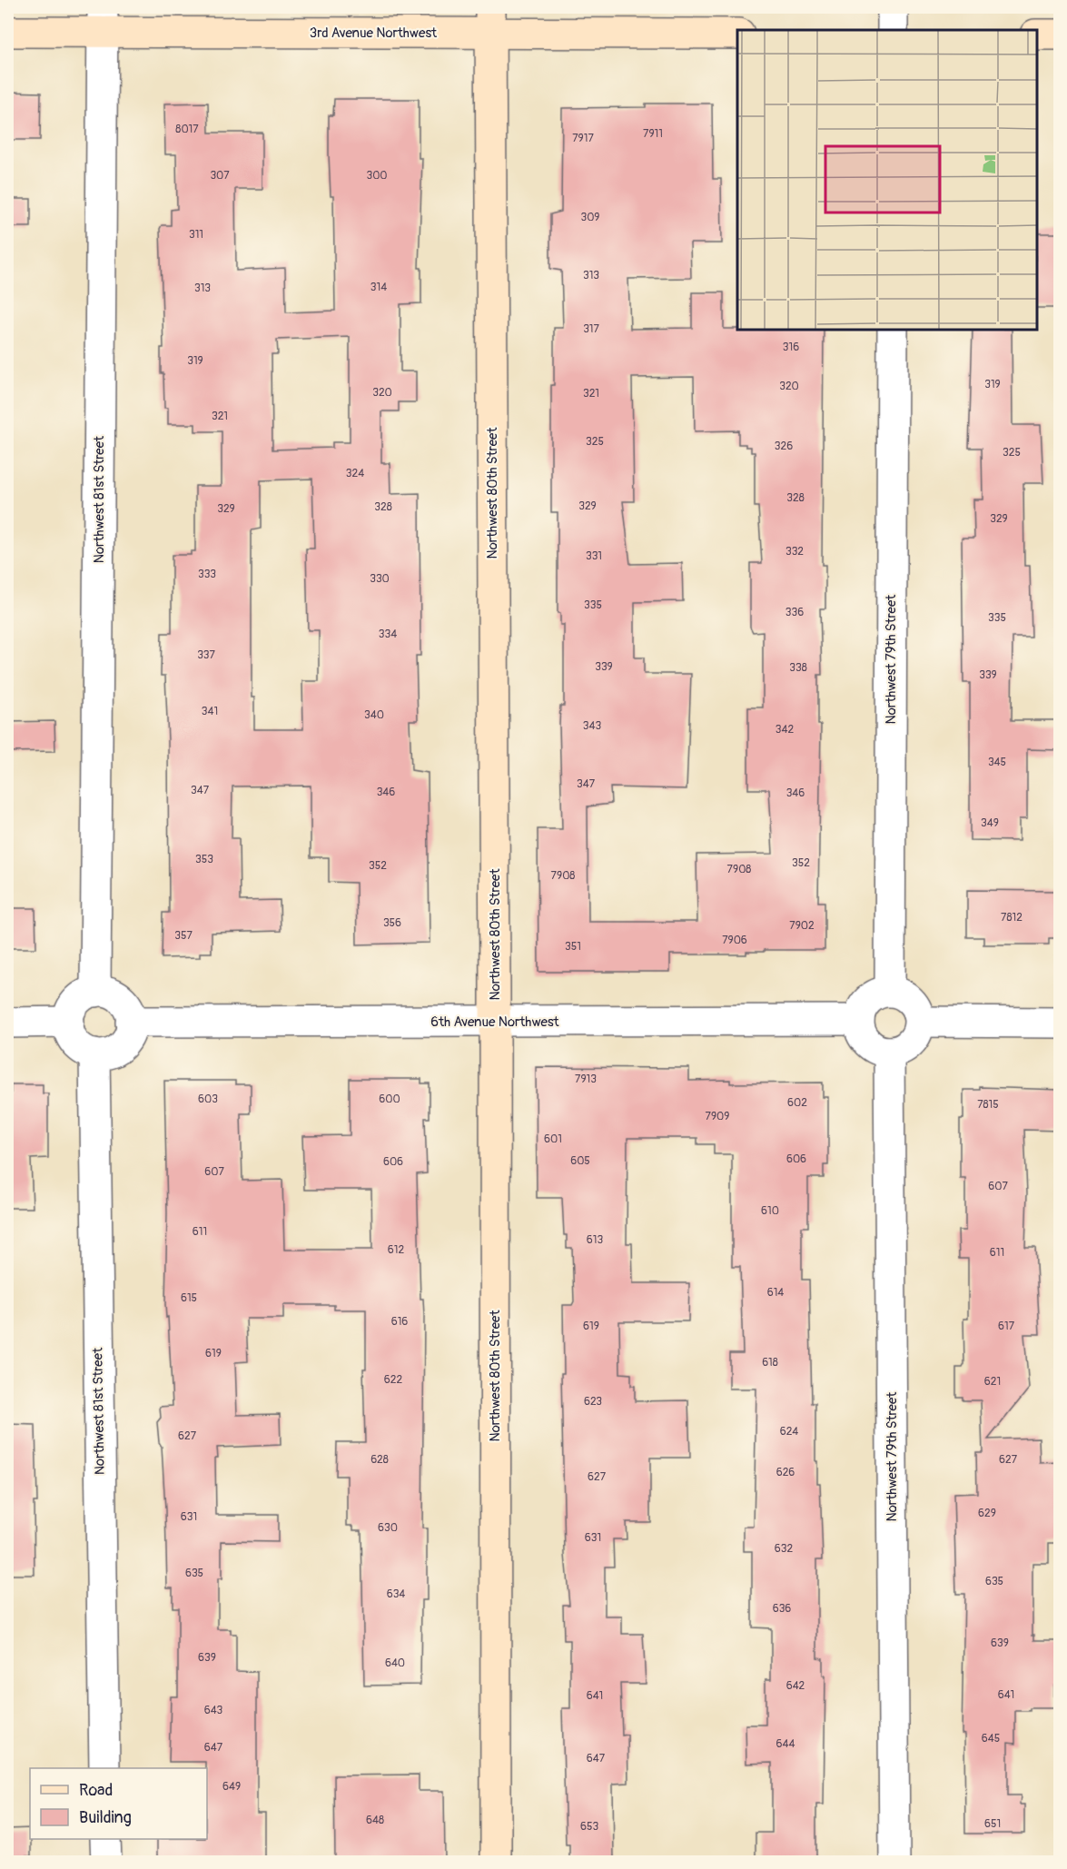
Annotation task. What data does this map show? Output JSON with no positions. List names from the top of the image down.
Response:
{
  "streets": {
    "street": [
      "3rd Avenue Northwest",
      "Northwest 80th Street",
      "Northwest 81st Street",
      "Northwest 79th Street",
      "6th Avenue Northwest"
    ]
  },
  "crossings": [
    ["3rd Avenue Northwest", "Northwest 80th Street"],
    ["3rd Avenue Northwest", "Northwest 81st Street"],
    ["Northwest 80th Street", "6th Avenue Northwest"],
    ["Northwest 81st Street", "6th Avenue Northwest"],
    ["Northwest 79th Street", "6th Avenue Northwest"]
  ],
  "house_numbers": [
    "8017",
    "7911",
    "7917",
    "307",
    "300",
    "309",
    "311",
    "313",
    "314",
    "313",
    "317",
    "316",
    "319",
    "319",
    "320",
    "320",
    "321",
    "321",
    "325",
    "326",
    "325",
    "324",
    "328",
    "329",
    "328",
    "329",
    "329",
    "332",
    "331",
    "333",
    "330",
    "335",
    "336",
    "335",
    "334",
    "337",
    "339",
    "338",
    "339",
    "341",
    "340",
    "343",
    "342",
    "345",
    "347",
    "347",
    "346",
    "346",
    "349",
    "353",
    "352",
    "352",
    "7908",
    "7908",
    "7812",
    "356",
    "7902",
    "357",
    "7906",
    "351",
    "7913",
    "603",
    "600",
    "602",
    "7815",
    "7909",
    "601",
    "606",
    "605",
    "606",
    "607",
    "607",
    "610",
    "611",
    "613",
    "612",
    "611",
    "614",
    "615",
    "616",
    "619",
    "617",
    "619",
    "618",
    "622",
    "621",
    "623",
    "624",
    "627",
    "628",
    "627",
    "626",
    "627",
    "629",
    "631",
    "630",
    "631",
    "632",
    "635",
    "635",
    "634",
    "636",
    "639",
    "639",
    "640",
    "642",
    "641",
    "641",
    "643",
    "645",
    "644",
    "647",
    "647",
    "649",
    "648",
    "651",
    "653"
  ],
  "legend": ["Road", "Building"]
}
